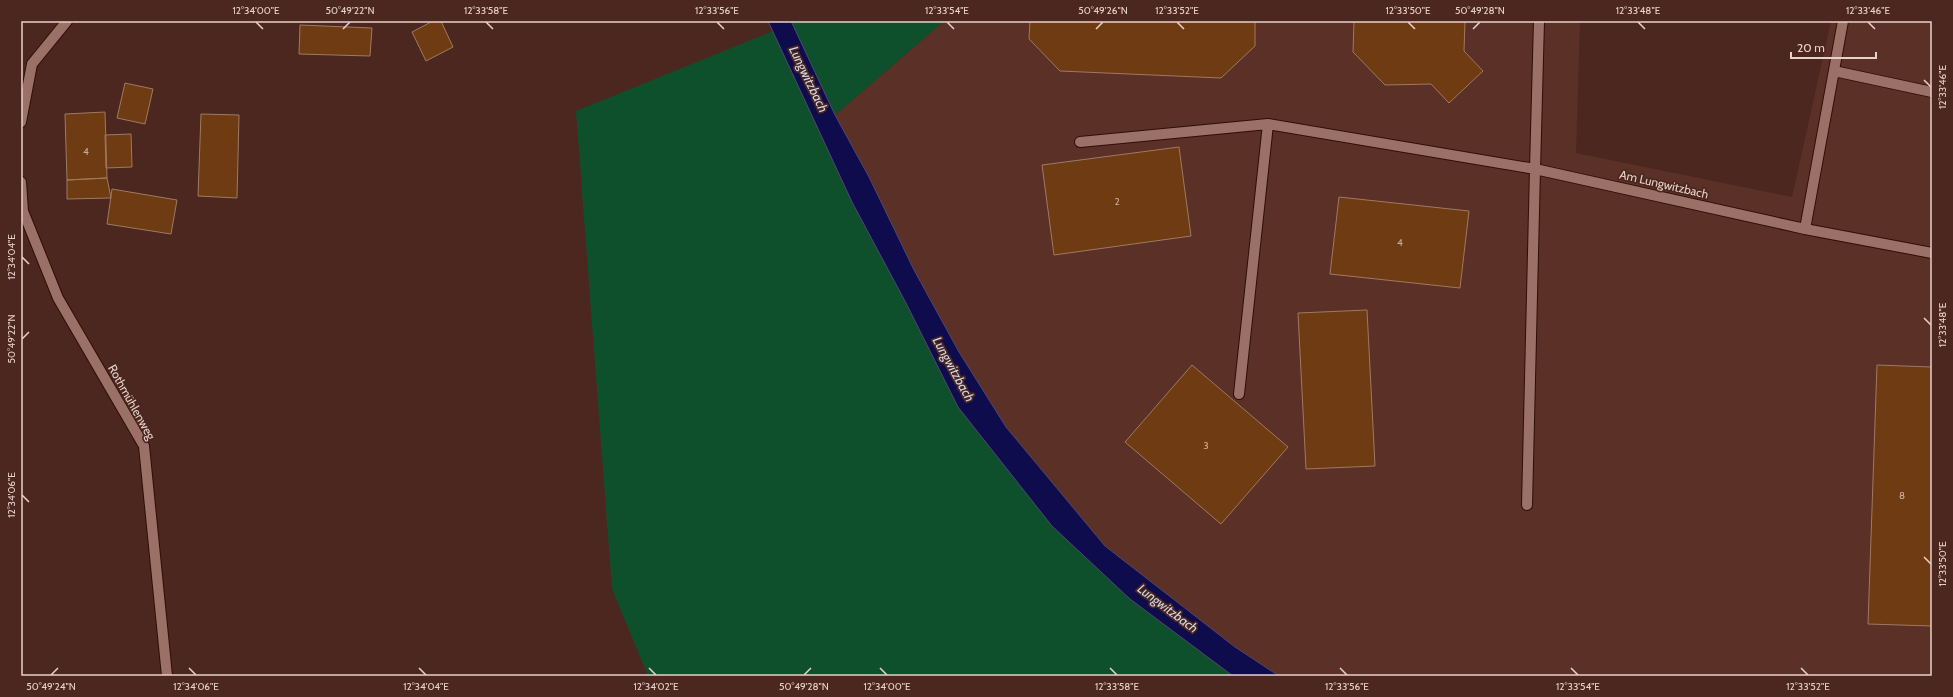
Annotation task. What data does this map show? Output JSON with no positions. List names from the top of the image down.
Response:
{
  "streets": {
    "street": ["Am Lungwitzbach", "Rothmühlenweg"]
  },
  "water": ["Lungwitzbach"],
  "house_numbers": [
    "4",
    "2",
    "4",
    "3",
    "8"
  ],
  "scale_bar": "20 m",
  "coordinates": [
    "12°34'00\"E",
    "50°49'22\"N",
    "12°33'58\"E",
    "12°33'56\"E",
    "12°33'54\"E",
    "50°49'26\"N",
    "12°33'52\"E",
    "12°33'50\"E",
    "50°49'28\"N",
    "12°33'48\"E",
    "12°33'46\"E",
    "12°34'04\"E",
    "12°34'06\"E",
    "50°49'24\"N",
    "12°34'02\"E"
  ]
}
